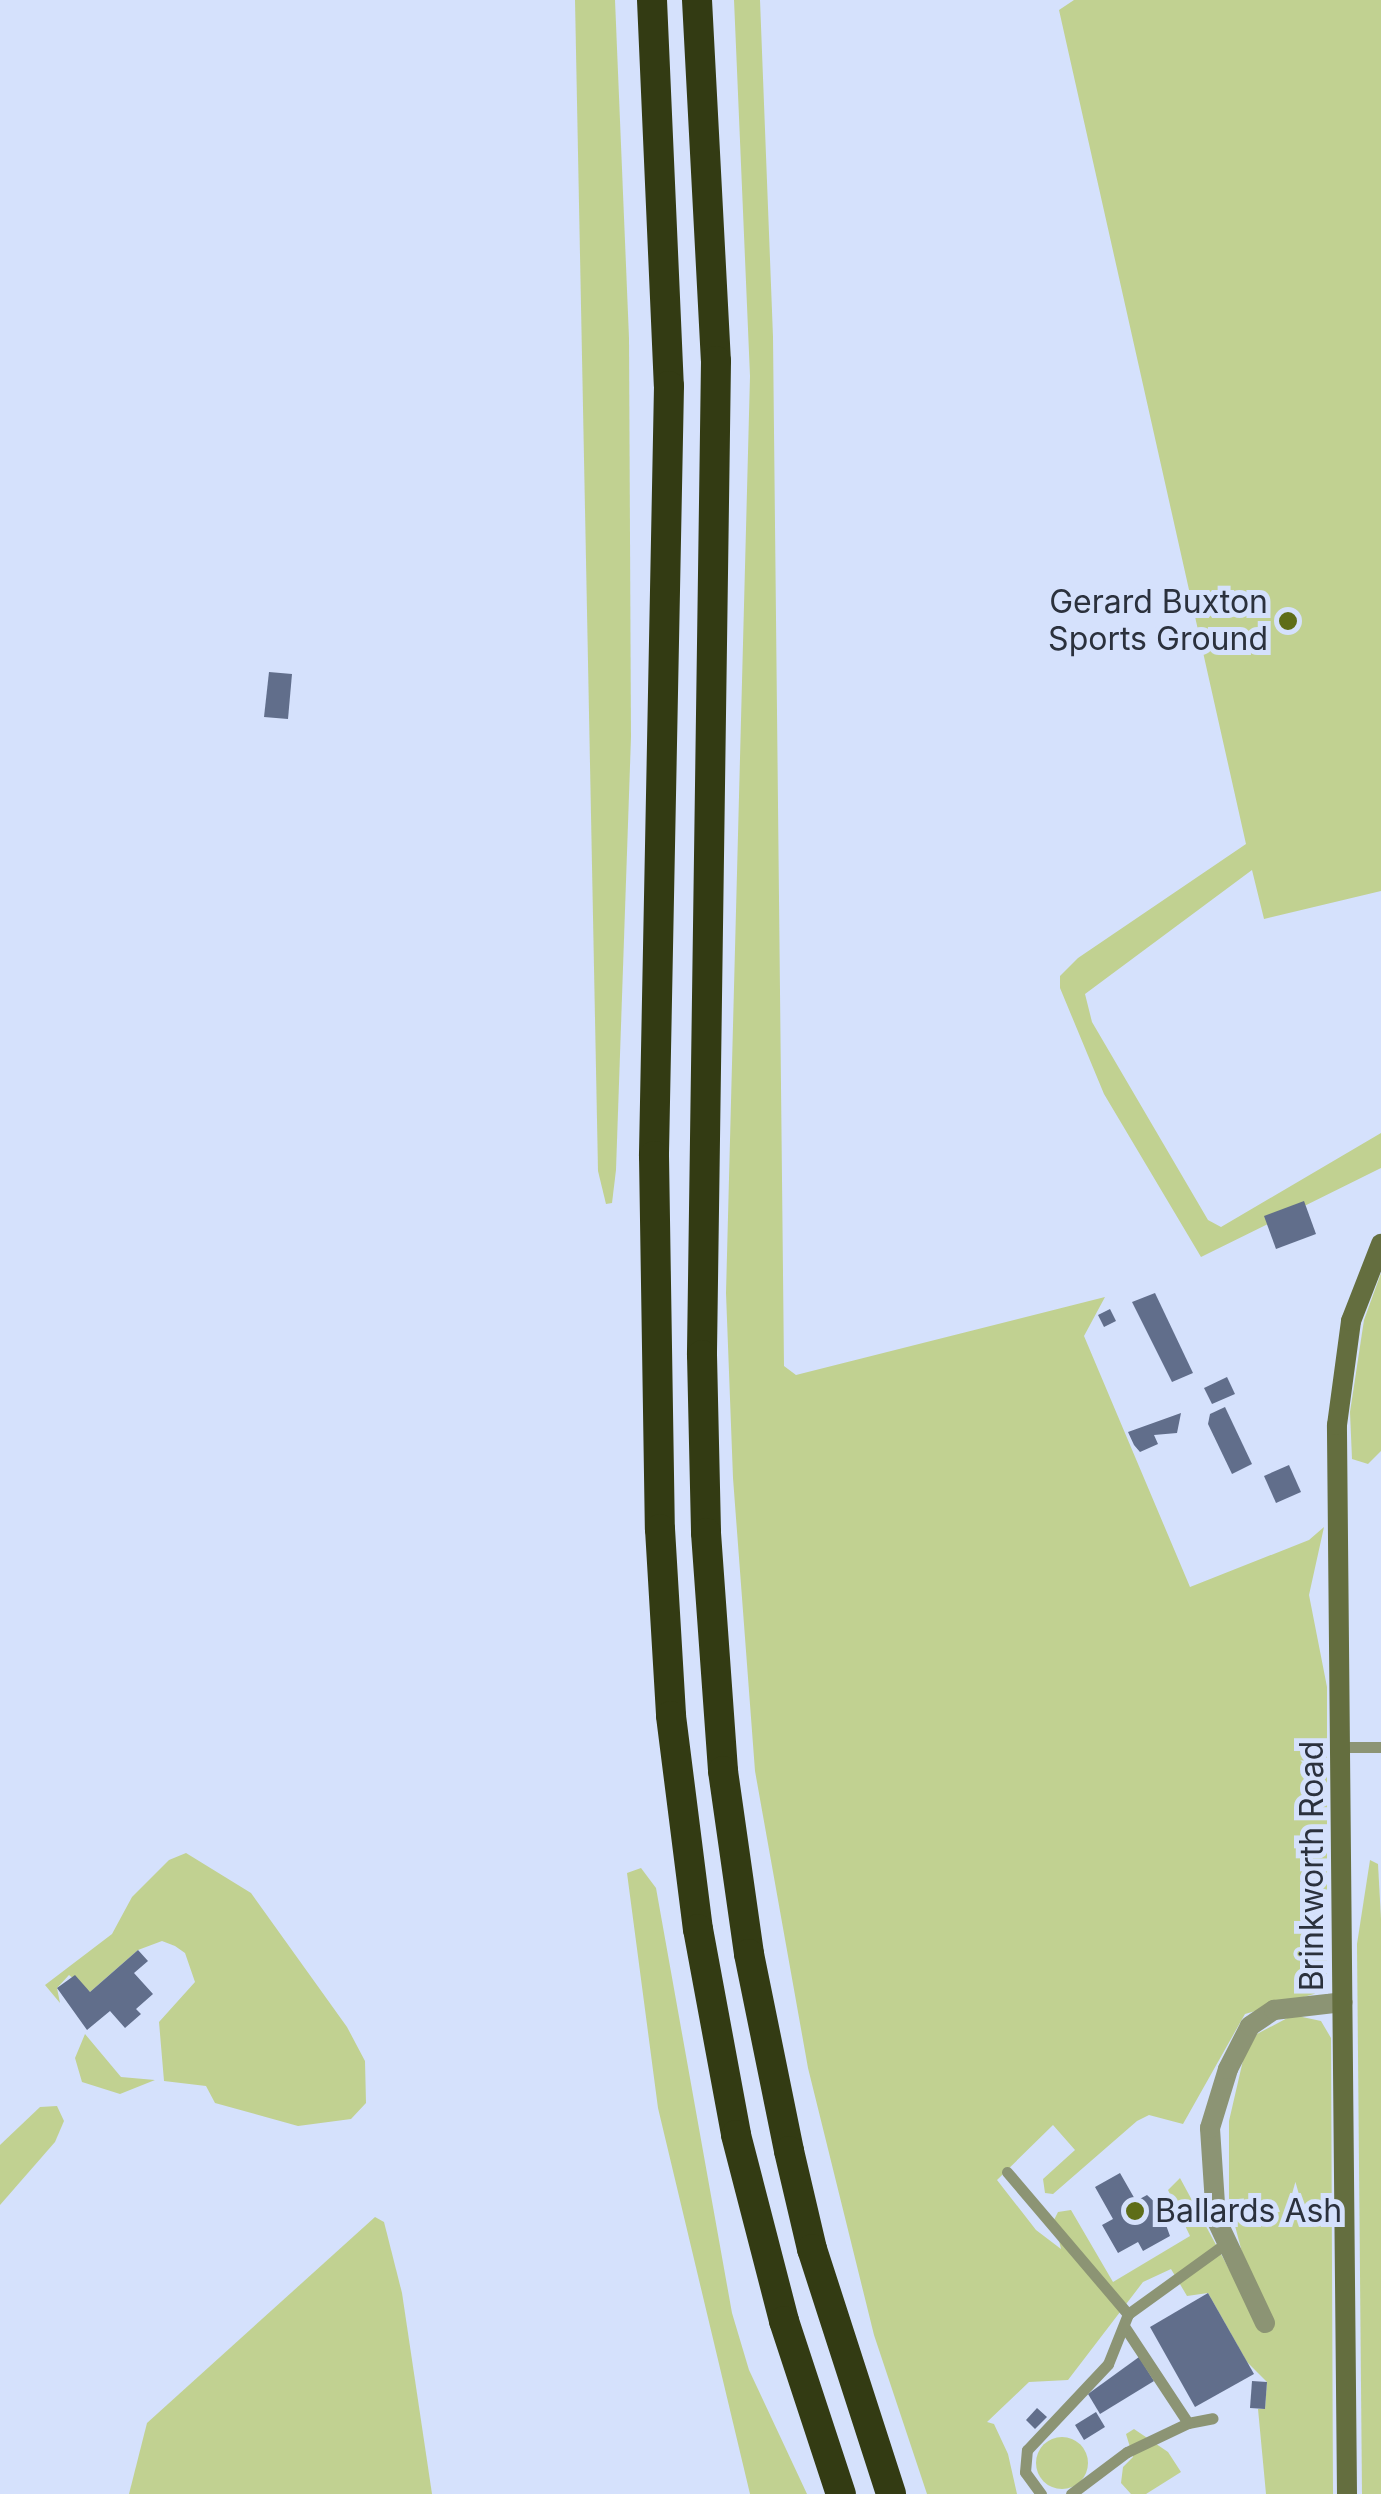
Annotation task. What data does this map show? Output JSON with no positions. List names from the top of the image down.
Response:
{
  "streets": {
    "main road": ["Brinkworth Road"]
  },
  "places": ["Gerard Buxton Sports Ground", "Ballards Ash"]
}
